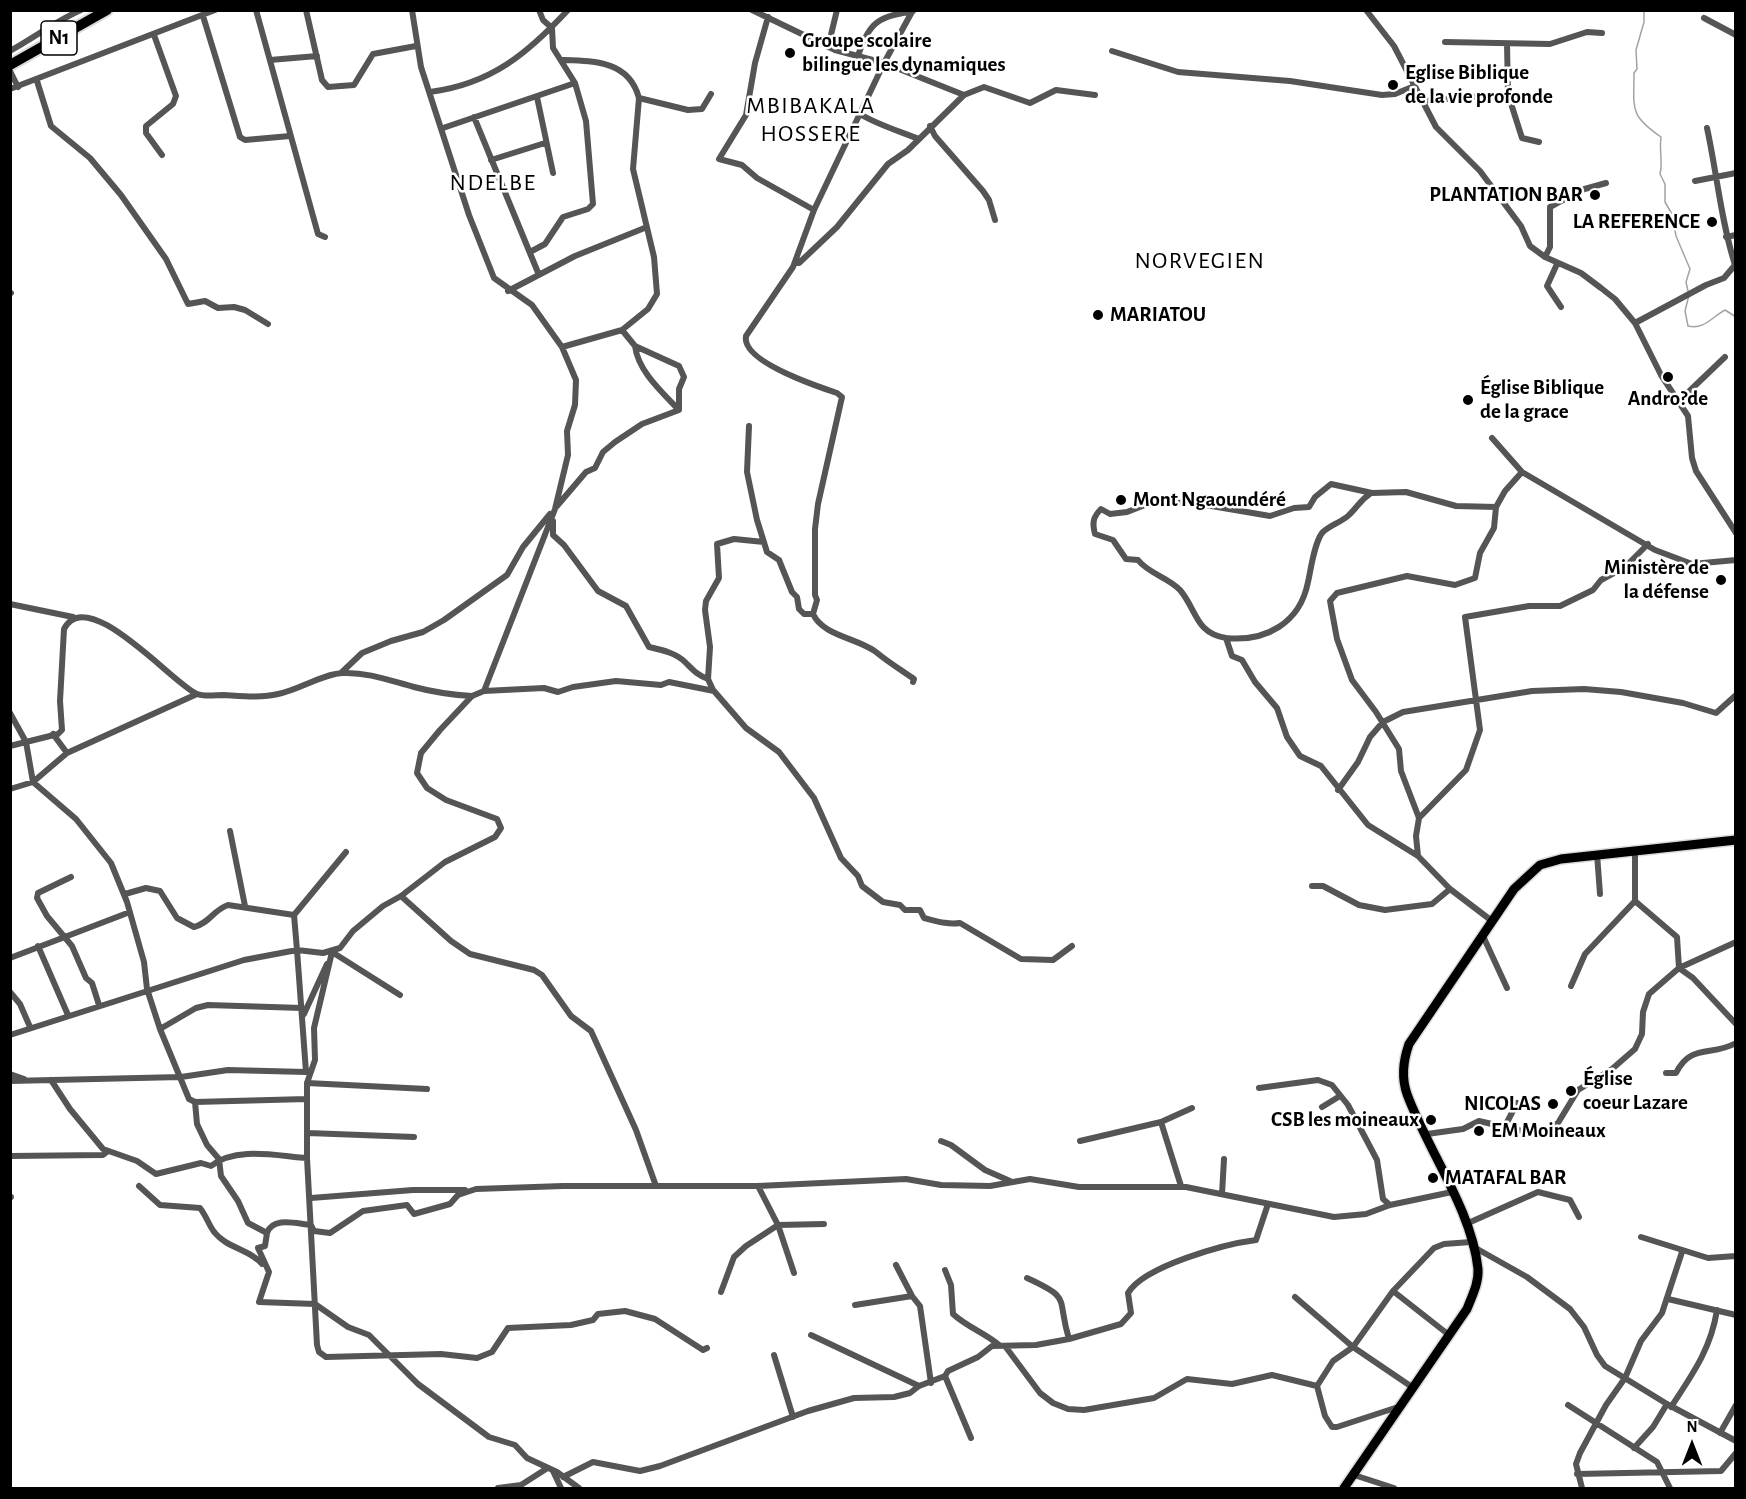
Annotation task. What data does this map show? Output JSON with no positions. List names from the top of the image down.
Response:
{
  "streets": {
    "highway": ["N1"]
  },
  "districts": ["MBIBAKALA HOSSERE", "NDELBE", "NORVEGIEN"],
  "places": [
    "Groupe scolaire bilingue les dynamiques",
    "Eglise Biblique de la vie profonde",
    "PLANTATION BAR",
    "LA REFERENCE",
    "MARIATOU",
    "Andro?de",
    "Église Biblique de la grace",
    "Mont Ngaoundéré",
    "Ministère de la défense",
    "Église coeur Lazare",
    "NICOLAS",
    "CSB les moineaux",
    "EM Moineaux",
    "MATAFAL BAR"
  ],
  "north": "top"
}
